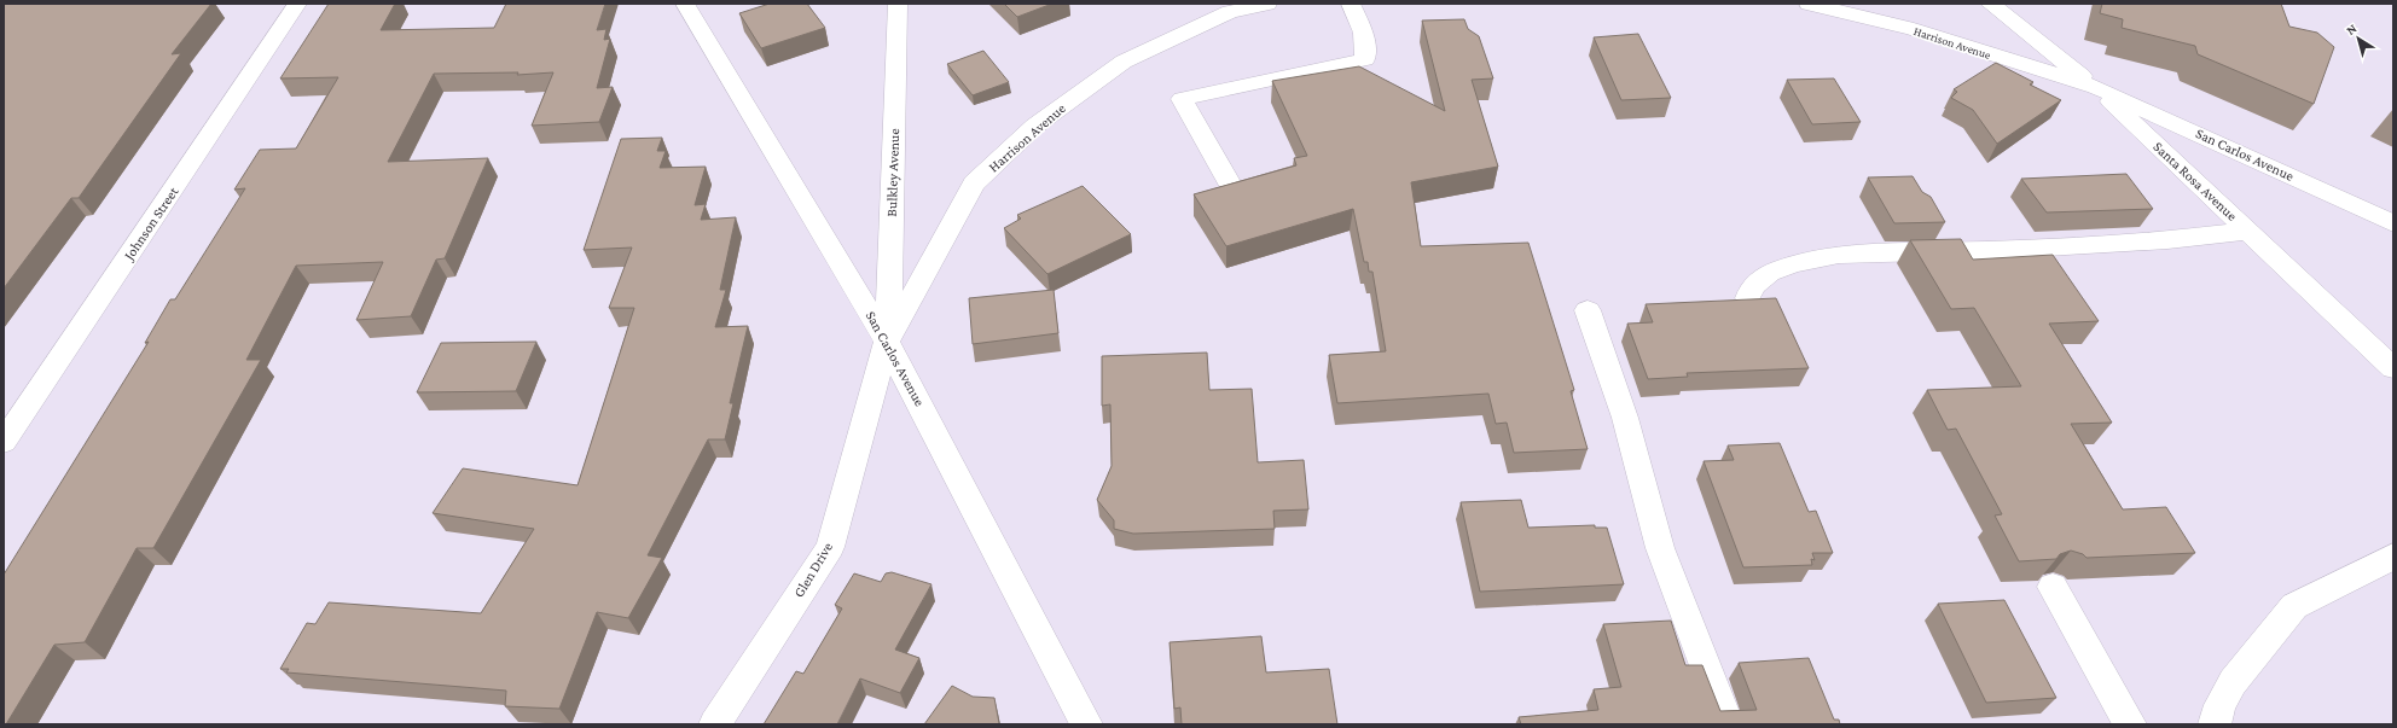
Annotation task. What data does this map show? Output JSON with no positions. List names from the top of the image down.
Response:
{
  "streets": {
    "street": [
      "Harrison Avenue",
      "San Carlos Avenue",
      "Bulkley Avenue",
      "Santa Rosa Avenue",
      "Johnson Street",
      "Glen Drive"
    ]
  },
  "crossings": [
    ["Harrison Avenue", "San Carlos Avenue"],
    ["Harrison Avenue", "Bulkley Avenue"],
    ["Harrison Avenue", "Santa Rosa Avenue"],
    ["Harrison Avenue", "Glen Drive"],
    ["San Carlos Avenue", "Bulkley Avenue"],
    ["San Carlos Avenue", "Santa Rosa Avenue"],
    ["San Carlos Avenue", "Glen Drive"],
    ["Bulkley Avenue", "Glen Drive"]
  ],
  "north": "top left"
}
